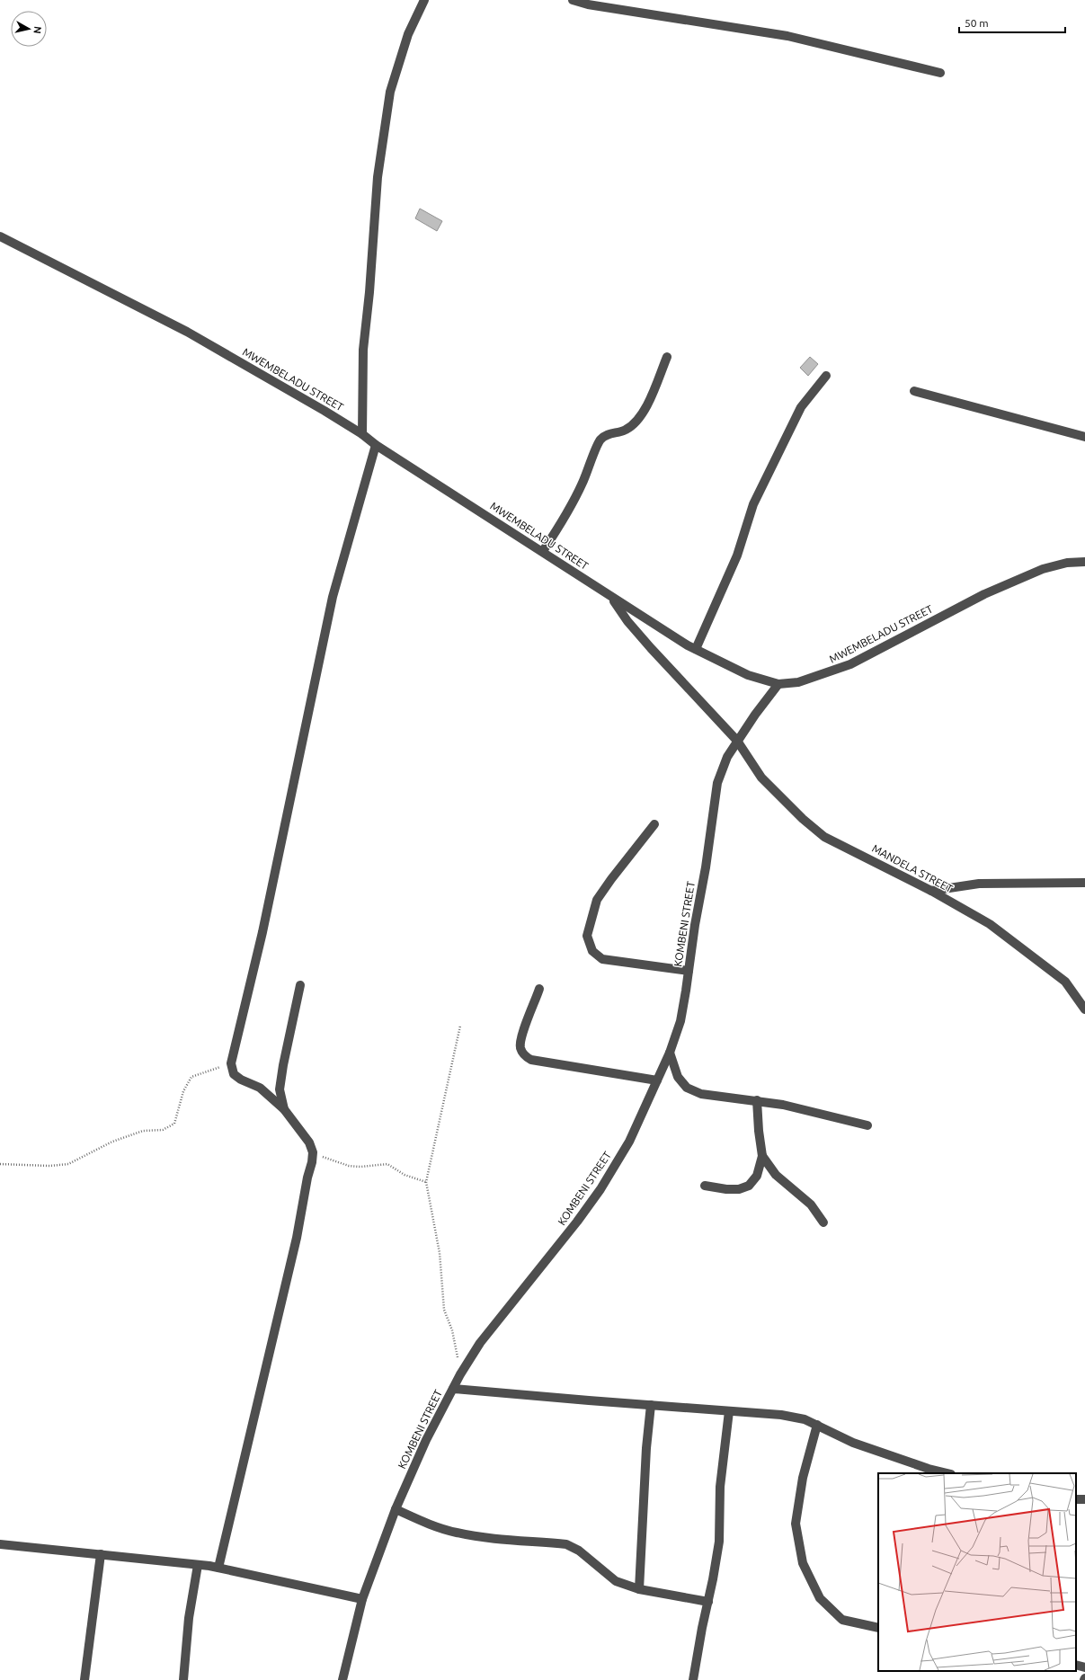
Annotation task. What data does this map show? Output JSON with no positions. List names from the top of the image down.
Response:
{
  "streets": {
    "street": ["MWEMBELADU STREET", "MANDELA STREET", "KOMBENI STREET"]
  },
  "crossings": [
    ["MWEMBELADU STREET", "MANDELA STREET"],
    ["MWEMBELADU STREET", "KOMBENI STREET"],
    ["MANDELA STREET", "KOMBENI STREET"]
  ],
  "scale_bar": "50 m",
  "north": "right"
}
